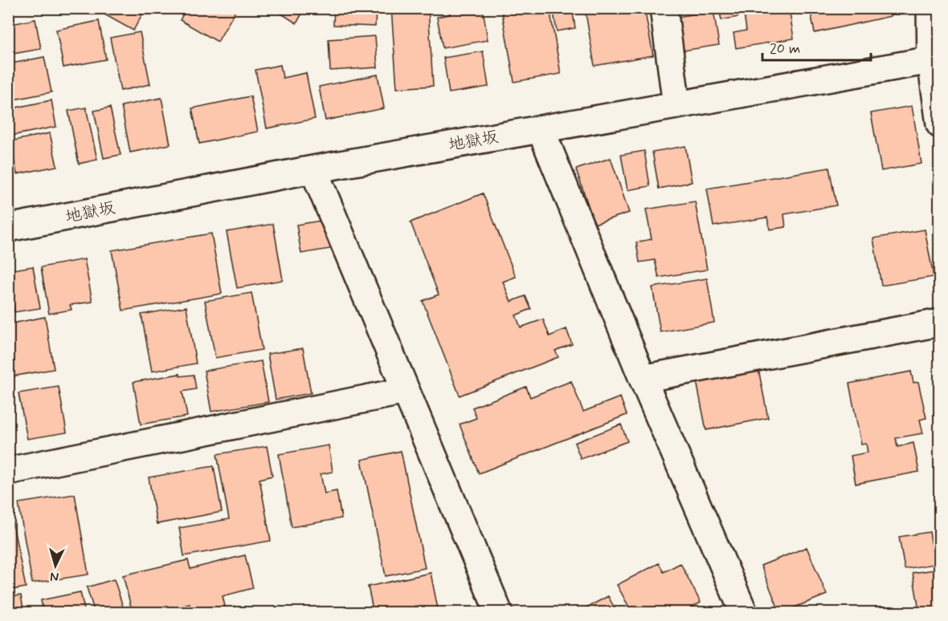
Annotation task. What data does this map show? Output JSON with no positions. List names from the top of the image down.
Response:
{
  "streets": {
    "street": ["地獄坂"]
  },
  "scale_bar": "20 m",
  "north": "bottom"
}
